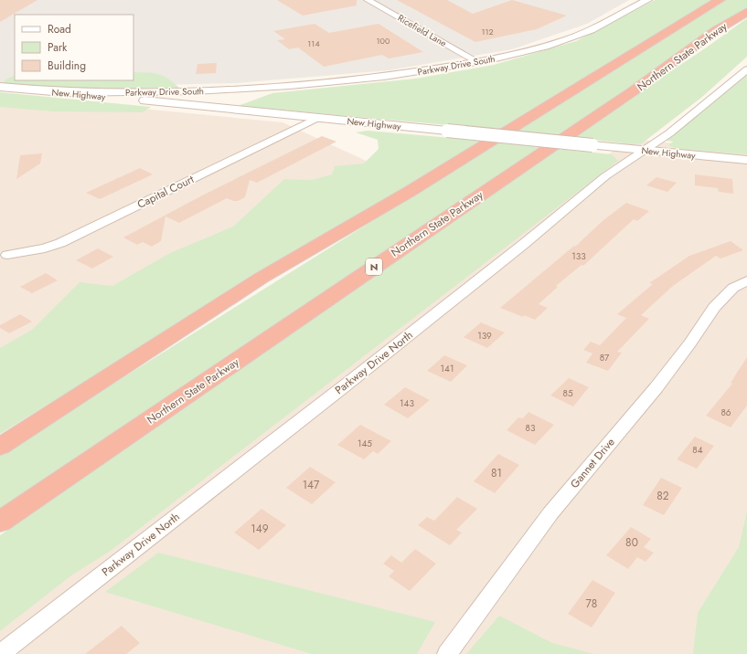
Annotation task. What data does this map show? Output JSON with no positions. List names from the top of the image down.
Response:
{
  "streets": {
    "highway": ["Northern State Parkway", "N"],
    "street": [
      "Ricefield Lane",
      "Parkway Drive South",
      "New Highway",
      "Capital Court",
      "Parkway Drive North",
      "Gannet Drive"
    ]
  },
  "crossings": [
    ["Ricefield Lane", "Parkway Drive South"],
    ["Parkway Drive South", "New Highway"],
    ["New Highway", "Capital Court"],
    ["New Highway", "Parkway Drive North"]
  ],
  "house_numbers": [
    "112",
    "100",
    "114",
    "133",
    "139",
    "87",
    "141",
    "85",
    "143",
    "86",
    "83",
    "145",
    "84",
    "81",
    "147",
    "82",
    "149",
    "80",
    "78"
  ],
  "legend": ["Road", "Park", "Building"]
}
